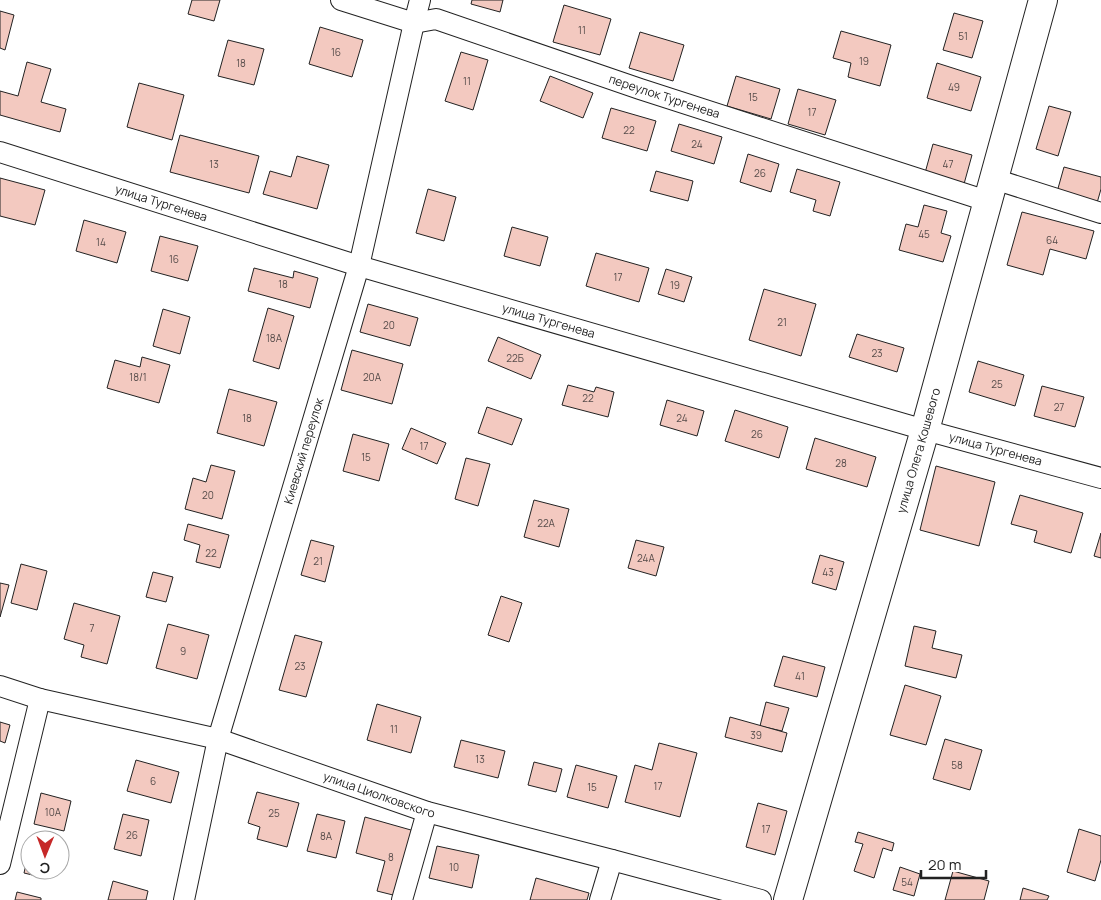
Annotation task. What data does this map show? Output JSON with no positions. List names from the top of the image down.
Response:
{
  "streets": {
    "street": [
      "переулок Тургенева",
      "улица Тургенева",
      "Киевский переулок",
      "улица Олега Кошевого",
      "улица Циолковского"
    ]
  },
  "crossings": [
    ["переулок Тургенева", "Киевский переулок"],
    ["переулок Тургенева", "улица Олега Кошевого"],
    ["улица Тургенева", "Киевский переулок"],
    ["улица Тургенева", "улица Олега Кошевого"],
    ["Киевский переулок", "улица Циолковского"]
  ],
  "house_numbers": [
    "11",
    "51",
    "16",
    "19",
    "18",
    "11",
    "49",
    "15",
    "17",
    "22",
    "24",
    "13",
    "47",
    "26",
    "45",
    "64",
    "14",
    "16",
    "17",
    "18",
    "19",
    "21",
    "20",
    "18А",
    "23",
    "22Б",
    "18/1",
    "20А",
    "25",
    "22",
    "27",
    "18",
    "24",
    "26",
    "17",
    "15",
    "28",
    "20",
    "22А",
    "22",
    "24А",
    "21",
    "43",
    "7",
    "9",
    "23",
    "41",
    "11",
    "39",
    "13",
    "58",
    "6",
    "17",
    "15",
    "10А",
    "25",
    "17",
    "26",
    "8А",
    "8",
    "10",
    "54"
  ],
  "scale_bar": "20 m",
  "north": "bottom"
}
